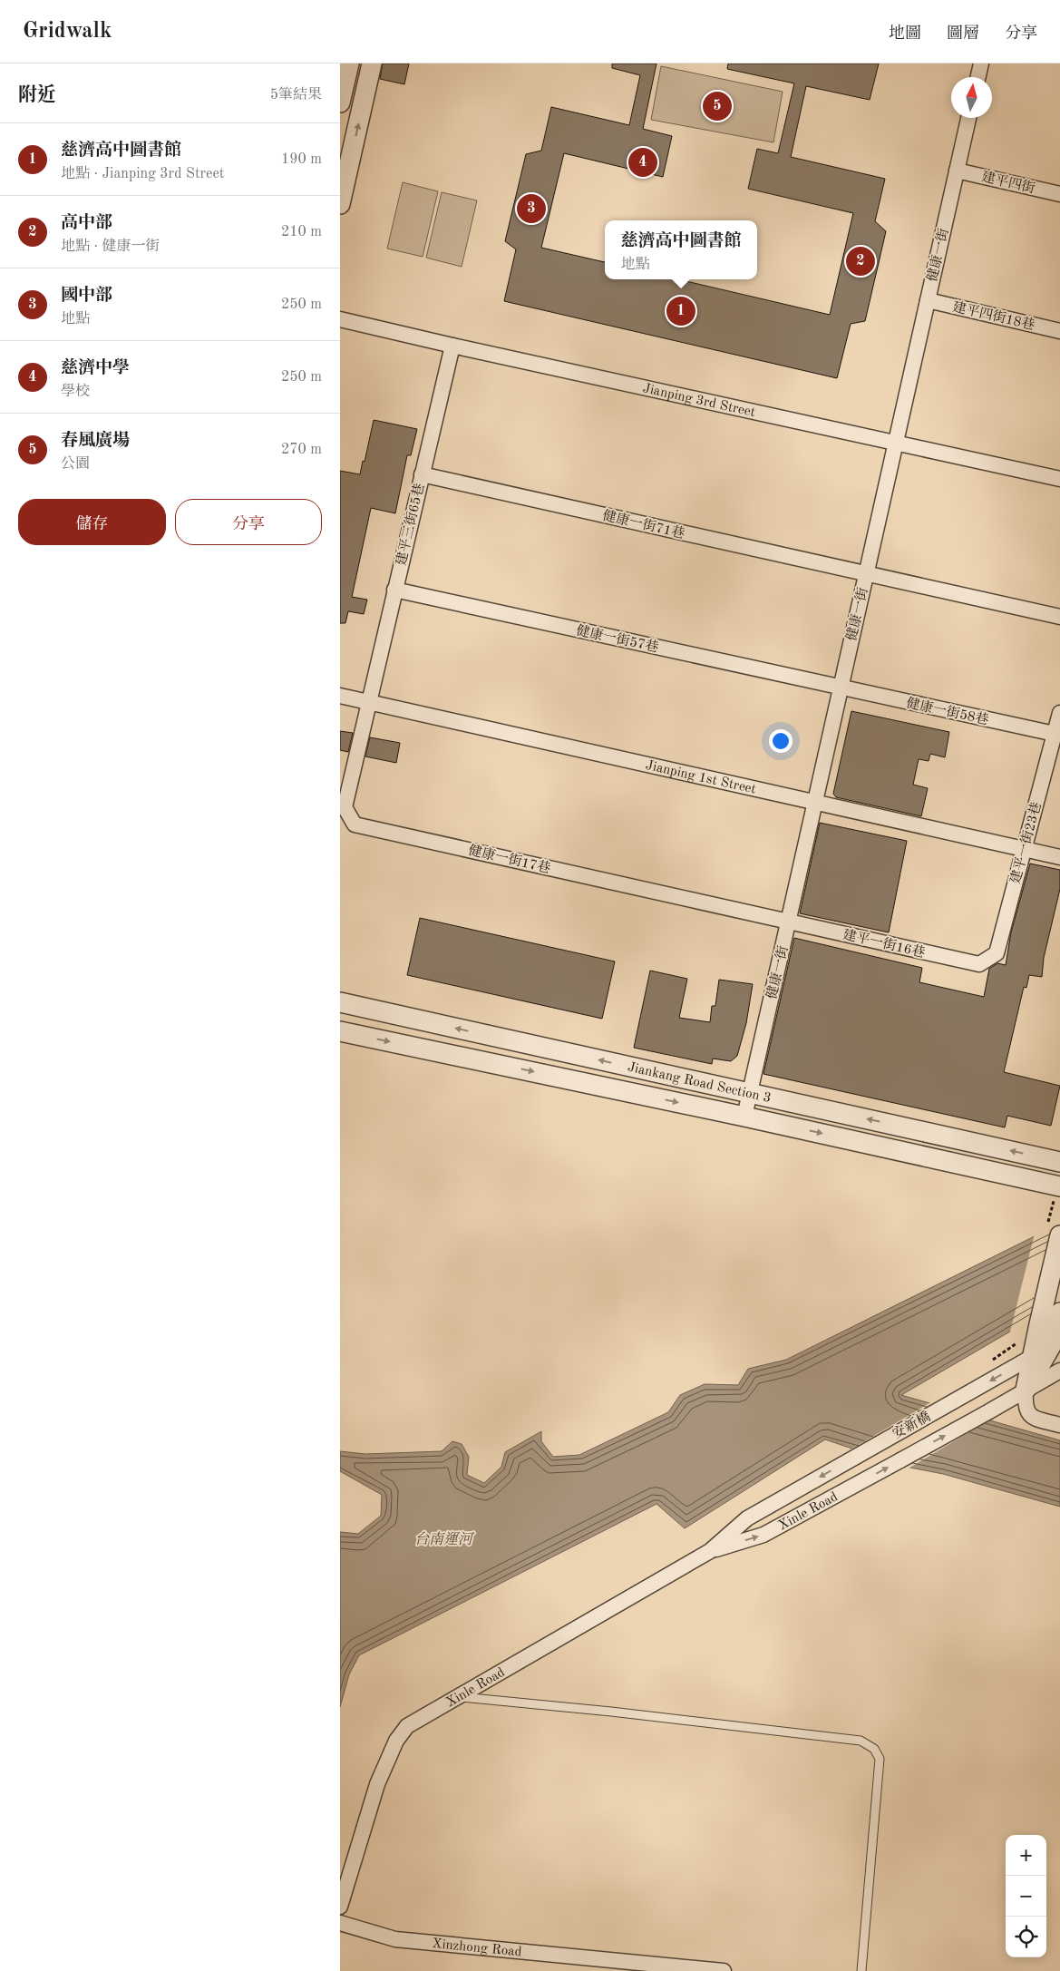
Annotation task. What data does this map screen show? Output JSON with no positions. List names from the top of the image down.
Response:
{
  "streets": {
    "street": [
      "建平四街",
      "健康一街",
      "建平四街18巷",
      "Jianping 3rd Street",
      "建平三街65巷",
      "健康一街71巷",
      "健康一街57巷",
      "健康一街58巷",
      "Jianping 1st Street",
      "建平一街23巷",
      "健康一街17巷",
      "建平一街16巷",
      "Jiankang Road Section 3",
      "安新橋",
      "Xinle Road",
      "Xinzhong Road"
    ]
  },
  "crossings": [
    ["建平四街", "健康一街"],
    ["健康一街", "建平四街18巷"],
    ["健康一街", "Jianping 3rd Street"],
    ["健康一街", "健康一街71巷"],
    ["健康一街", "健康一街57巷"],
    ["健康一街", "健康一街58巷"],
    ["健康一街", "Jianping 1st Street"],
    ["健康一街", "健康一街17巷"],
    ["健康一街", "建平一街16巷"],
    ["健康一街", "Jiankang Road Section 3"],
    ["Jianping 3rd Street", "建平三街65巷"],
    ["建平三街65巷", "健康一街71巷"],
    ["建平三街65巷", "健康一街57巷"],
    ["建平三街65巷", "Jianping 1st Street"],
    ["建平三街65巷", "健康一街17巷"],
    ["健康一街57巷", "健康一街58巷"],
    ["健康一街58巷", "建平一街23巷"],
    ["Jianping 1st Street", "建平一街23巷"],
    ["Jianping 1st Street", "健康一街17巷"],
    ["建平一街23巷", "建平一街16巷"],
    ["健康一街17巷", "建平一街16巷"],
    ["安新橋", "Xinle Road"]
  ],
  "water": ["台南運河"],
  "north": "top",
  "page": {
    "header": "Gridwalk",
    "nav": ["地圖", "圖層", "分享"],
    "heading": ["附近", "5筆結果"],
    "pins": [
      "5",
      "4",
      "3",
      "2",
      "1"
    ],
    "list": [
      {
        "mark": "1",
        "name": "慈濟高中圖書館",
        "note": "地點 · Jianping 3rd Street",
        "value": "190 m"
      },
      {
        "mark": "2",
        "name": "高中部",
        "note": "地點 · 健康一街",
        "value": "210 m"
      },
      {
        "mark": "3",
        "name": "國中部",
        "note": "地點",
        "value": "250 m"
      },
      {
        "mark": "4",
        "name": "慈濟中學",
        "note": "學校",
        "value": "250 m"
      },
      {
        "mark": "5",
        "name": "春風廣場",
        "note": "公園",
        "value": "270 m"
      }
    ],
    "popup": ["慈濟高中圖書館", "地點"],
    "buttons": ["儲存", "分享"],
    "map_buttons": ["+", "−"]
  }
}
